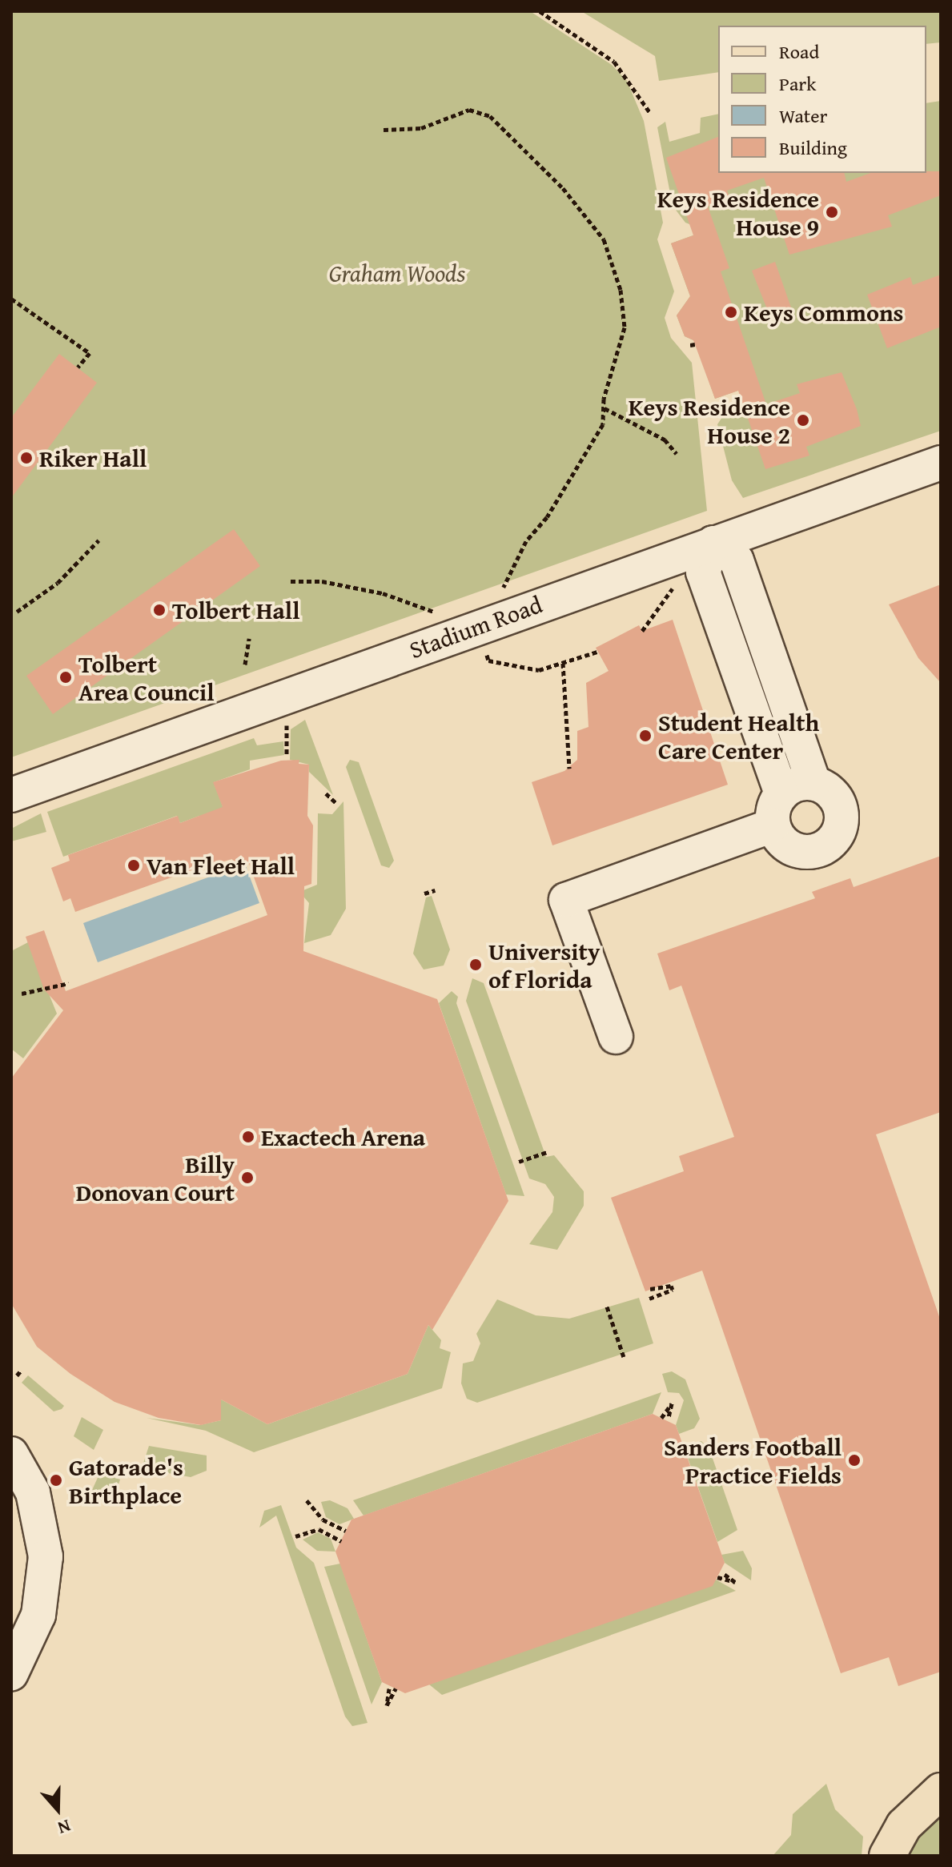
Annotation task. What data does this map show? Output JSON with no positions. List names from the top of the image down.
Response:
{
  "streets": {
    "street": ["Stadium Road"]
  },
  "parks": ["Graham Woods"],
  "places": [
    "Keys Residence House 9",
    "Keys Commons",
    "Keys Residence House 2",
    "Riker Hall",
    "Tolbert Hall",
    "Tolbert Area Council",
    "Student Health Care Center",
    "Van Fleet Hall",
    "University of Florida",
    "Exactech Arena",
    "Billy Donovan Court",
    "Sanders Football Practice Fields",
    "Gatorade's Birthplace"
  ],
  "legend": [
    "Road",
    "Park",
    "Water",
    "Building"
  ],
  "north": "bottom"
}
